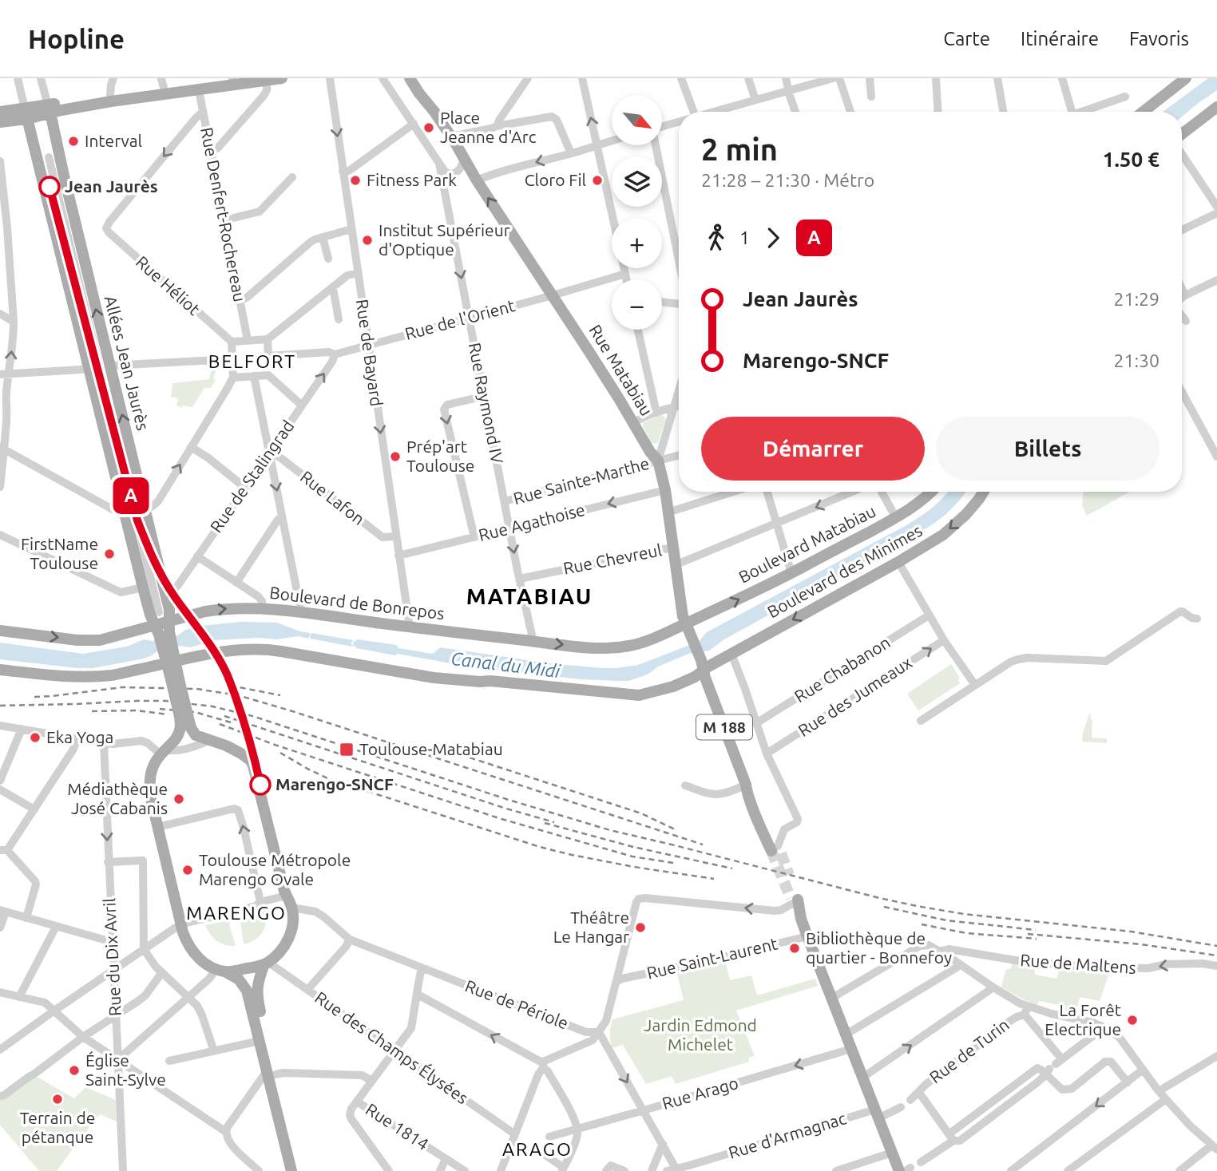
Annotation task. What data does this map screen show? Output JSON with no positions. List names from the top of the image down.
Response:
{
  "streets": {
    "main road": [
      "Allées Jean Jaurès",
      "Rue Matabiau",
      "Boulevard Matabiau",
      "Boulevard des Minimes",
      "Boulevard de Bonrepos",
      "M 188"
    ],
    "street": [
      "Rue Denfert-Rochereau",
      "Rue Héliot",
      "Rue de l'Orient",
      "Rue de Bayard",
      "Rue Raymond IV",
      "Rue de Stalingrad",
      "Rue Sainte-Marthe",
      "Rue Lafon",
      "Rue Agathoise",
      "Rue Chevreul",
      "Rue Chabanon",
      "Rue des Jumeaux",
      "Rue du Dix Avril",
      "Rue Saint-Laurent",
      "Rue de Maltens",
      "Rue de Périole",
      "Rue des Champs Élysées",
      "Rue de Turin",
      "Rue Arago",
      "Rue 1814",
      "Rue d'Armagnac"
    ]
  },
  "crossings": [
    ["Rue Denfert-Rochereau", "Rue Héliot"],
    ["Rue de l'Orient", "Rue de Bayard"],
    ["Rue de l'Orient", "Rue Matabiau"],
    ["Rue de l'Orient", "Rue Raymond IV"],
    ["Rue de l'Orient", "Rue de Stalingrad"],
    ["Rue de Bayard", "Rue Lafon"],
    ["Rue de Bayard", "Rue Agathoise"],
    ["Rue de Bayard", "Boulevard de Bonrepos"],
    ["Allées Jean Jaurès", "Rue de Stalingrad"],
    ["Allées Jean Jaurès", "Boulevard de Bonrepos"],
    ["Rue Matabiau", "Rue Sainte-Marthe"],
    ["Rue Matabiau", "Rue Agathoise"],
    ["Rue Matabiau", "Boulevard Matabiau"],
    ["Rue Matabiau", "Rue Chevreul"],
    ["Rue Matabiau", "Boulevard des Minimes"],
    ["Rue Matabiau", "Boulevard de Bonrepos"],
    ["Rue Matabiau", "M 188"],
    ["Rue Raymond IV", "Rue Sainte-Marthe"],
    ["Rue Raymond IV", "Rue Agathoise"],
    ["Rue Raymond IV", "Rue Chevreul"],
    ["Rue Raymond IV", "Boulevard de Bonrepos"],
    ["Rue de Stalingrad", "Rue Lafon"],
    ["Boulevard Matabiau", "Boulevard de Bonrepos"],
    ["Boulevard des Minimes", "M 188"]
  ],
  "one_way": [
    "Rue de Bayard",
    "Rue Raymond IV",
    "Rue Agathoise",
    "Boulevard Matabiau",
    "Boulevard de Bonrepos",
    "Rue des Jumeaux",
    "Rue de Maltens",
    "Rue Arago"
  ],
  "districts": [
    "BELFORT",
    "MATABIAU",
    "MARENGO",
    "ARAGO"
  ],
  "water": ["Canal du Midi"],
  "parks": ["Jardin Edmond Michelet"],
  "places": {
    "other": [
      "Place Jeanne d'Arc",
      "Interval",
      "Fitness Park",
      "Cloro Fil",
      "Jean Jaurès",
      "Institut Supérieur d'Optique",
      "Prép'art Toulouse",
      "FirstName Toulouse",
      "Eka Yoga",
      "Marengo-SNCF",
      "Médiathèque José Cabanis",
      "Toulouse Métropole Marengo Ovale",
      "Théâtre Le Hangar",
      "Bibliothèque de quartier - Bonnefoy",
      "La Forêt Electrique",
      "Église Saint-Sylve",
      "Terrain de pétanque"
    ],
    "transit": ["Toulouse-Matabiau"]
  },
  "lines": ["metro line A"],
  "north": "bottom right",
  "page": {
    "header": "Hopline",
    "nav": ["Carte", "Itinéraire", "Favoris"],
    "on_map": "A",
    "map_buttons": ["+", "−"],
    "heading": ["2 min", "21:28 – 21:30 · Métro", "1.50 €"],
    "legs": ["1", "A"],
    "list": [
      {
        "name": "Jean Jaurès",
        "value": "21:29"
      },
      {
        "name": "Marengo-SNCF",
        "value": "21:30"
      }
    ],
    "buttons": ["Démarrer", "Billets"]
  }
}
